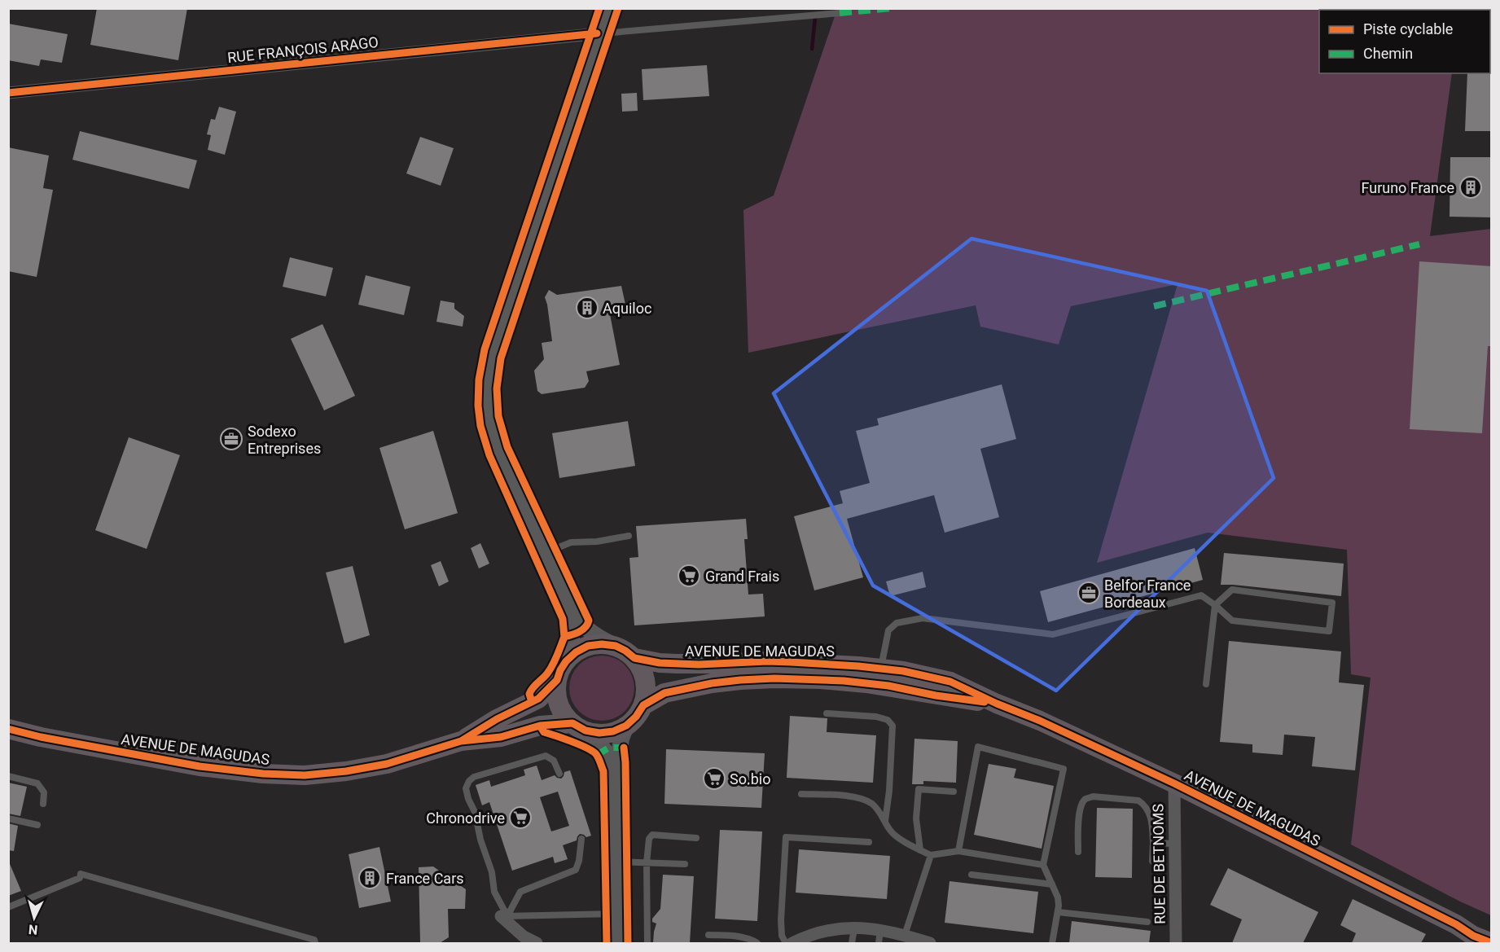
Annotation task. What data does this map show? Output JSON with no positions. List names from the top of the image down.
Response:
{
  "streets": {
    "main road": ["AVENUE DE MAGUDAS"],
    "street": ["RUE FRANÇOIS ARAGO", "RUE DE BETNOMS"]
  },
  "crossings": [
    ["AVENUE DE MAGUDAS", "RUE DE BETNOMS"]
  ],
  "places": {
    "building": ["Furuno France", "Aquiloc", "France Cars"],
    "office": ["Sodexo Entreprises", "Belfor France Bordeaux"],
    "supermarket": ["Grand Frais", "So.bio", "Chronodrive"]
  },
  "legend": ["Piste cyclable", "Chemin"],
  "north": "bottom"
}
